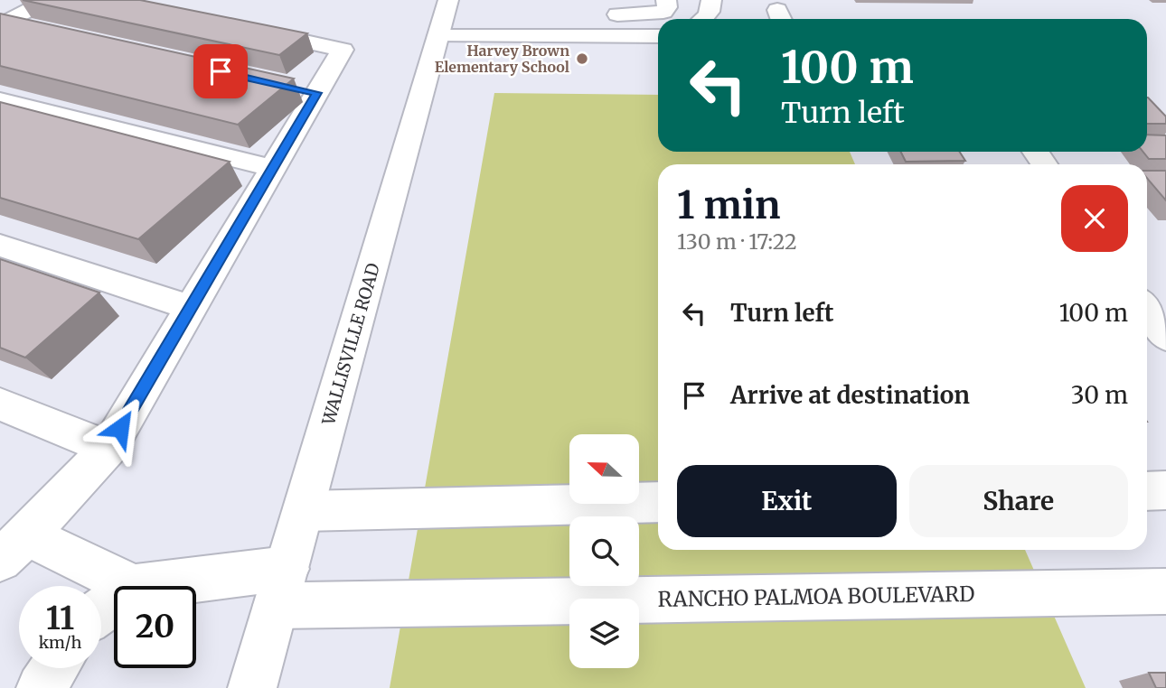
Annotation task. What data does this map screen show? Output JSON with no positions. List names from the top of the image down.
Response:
{
  "streets": {
    "street": ["WALLISVILLE ROAD", "RANCHO PALMOA BOULEVARD"]
  },
  "crossings": [
    ["WALLISVILLE ROAD", "RANCHO PALMOA BOULEVARD"]
  ],
  "places": ["Harvey Brown Elementary School"],
  "north": "left",
  "page": {
    "turn": ["100 m", "Turn left"],
    "heading": ["1 min", "130 m · 17:22"],
    "list": [
      {
        "name": "Turn left",
        "value": "100 m"
      },
      {
        "name": "Arrive at destination",
        "value": "30 m"
      }
    ],
    "buttons": ["Exit", "Share"],
    "speed": "11 km/h",
    "limit": "20"
  }
}
